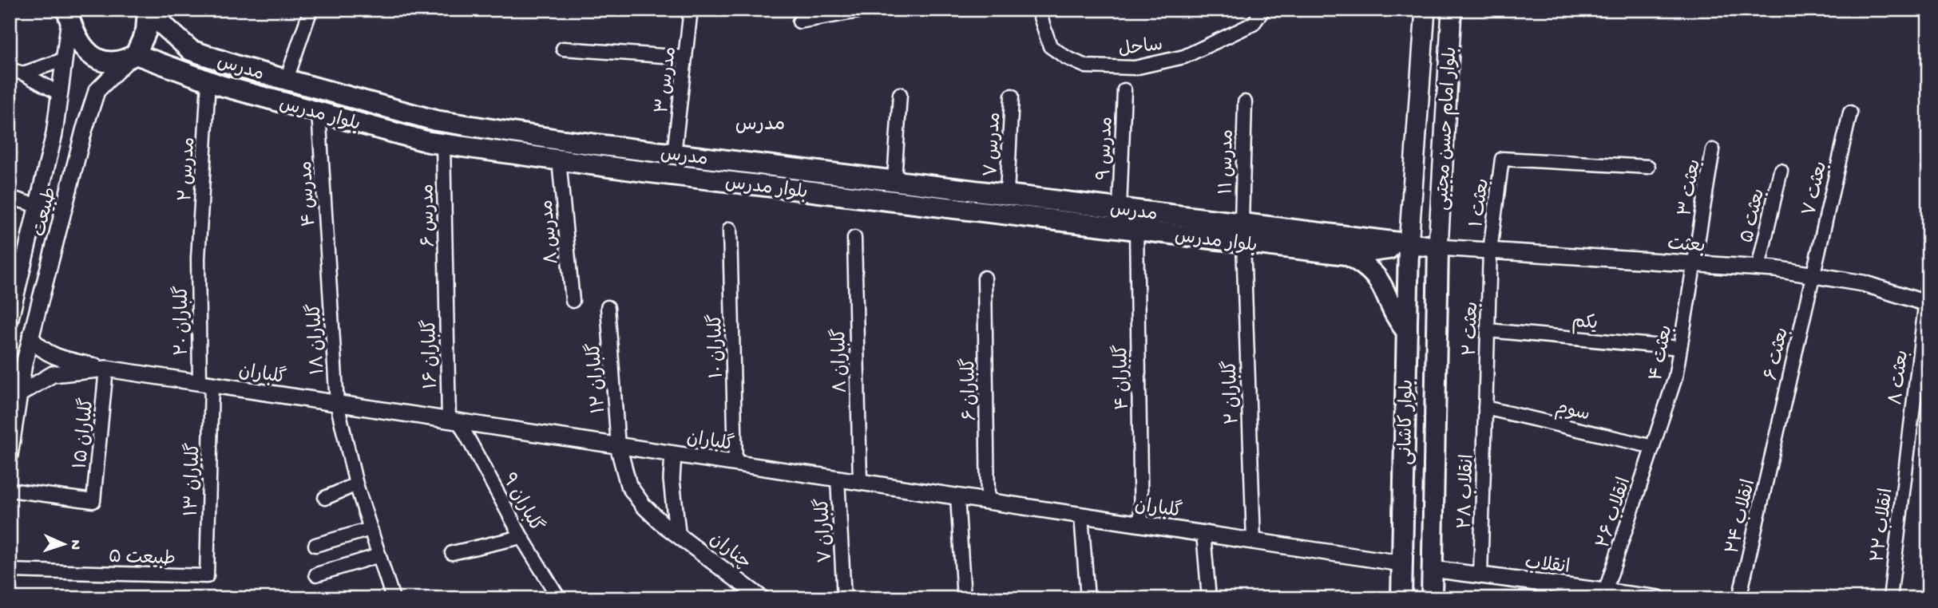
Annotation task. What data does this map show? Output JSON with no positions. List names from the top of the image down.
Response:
{
  "streets": {
    "main road": [
      "مدرس",
      "بلوار مدرس",
      "بلوار امام حسن مجتبی",
      "بلوار کاشانی"
    ],
    "street": [
      "ساحل",
      "مدرس ۳",
      "مدرس ۷",
      "مدرس ۹",
      "مدرس ۱۱",
      "مدرس ۲",
      "۳ بعثت",
      "۷ بعثت",
      "مدرس ۴",
      "۱ بعثت",
      "طبیعت",
      "مدرس ۶",
      "۵ بعثت",
      "مدرس ۸",
      "بعثت",
      "گلباران ۲۰",
      "یکم",
      "۲ بعثت",
      "گلباران ۱۸",
      "گلباران ۱۰",
      "۴ بعثت",
      "۶ بعثت",
      "گلباران ۱۶",
      "گلباران ۸",
      "گلباران",
      "گلباران ۴",
      "۸ بعثت",
      "گلباران ۱۲",
      "گلباران ۶",
      "گلباران ۲",
      "سوم",
      "گلباران ۱۵",
      "۱۳ گلباران",
      "۲۸ انقلاب",
      "۹ گلباران",
      "انقلاب ۲۶",
      "انقلاب ۲۴",
      "انقلاب ۲۲",
      "۷ گلباران",
      "چناران",
      "۵ طبیعت",
      "انقلاب"
    ]
  },
  "crossings": [
    ["مدرس", "مدرس ۳"],
    ["مدرس", "بلوار مدرس"],
    ["مدرس", "بلوار امام حسن مجتبی"],
    ["مدرس", "مدرس ۷"],
    ["مدرس", "مدرس ۹"],
    ["مدرس", "مدرس ۱۱"],
    ["مدرس", "گلباران ۲"],
    ["مدرس", "بلوار کاشانی"],
    ["بلوار مدرس", "بلوار امام حسن مجتبی"],
    ["بلوار مدرس", "مدرس ۱۱"],
    ["بلوار مدرس", "مدرس ۲"],
    ["بلوار مدرس", "مدرس ۴"],
    ["بلوار مدرس", "طبیعت"],
    ["بلوار مدرس", "مدرس ۶"],
    ["بلوار مدرس", "مدرس ۸"],
    ["بلوار مدرس", "گلباران ۴"],
    ["بلوار مدرس", "گلباران ۲"],
    ["بلوار مدرس", "بلوار کاشانی"],
    ["بلوار امام حسن مجتبی", "بعثت"],
    ["بلوار امام حسن مجتبی", "بلوار کاشانی"],
    ["مدرس ۱۱", "گلباران ۲"],
    ["مدرس ۲", "گلباران ۲۰"],
    ["۳ بعثت", "بعثت"],
    ["۳ بعثت", "۴ بعثت"],
    ["۷ بعثت", "بعثت"],
    ["۷ بعثت", "۶ بعثت"],
    ["مدرس ۴", "گلباران ۱۸"],
    ["۱ بعثت", "بعثت"],
    ["۱ بعثت", "۲ بعثت"],
    ["طبیعت", "گلباران"],
    ["مدرس ۶", "گلباران ۱۶"],
    ["۵ بعثت", "بعثت"],
    ["بعثت", "۲ بعثت"],
    ["بعثت", "۴ بعثت"],
    ["بعثت", "۶ بعثت"],
    ["بعثت", "۸ بعثت"],
    ["بعثت", "بلوار کاشانی"],
    ["گلباران ۲۰", "گلباران"],
    ["گلباران ۲۰", "۱۳ گلباران"],
    ["یکم", "۲ بعثت"],
    ["یکم", "۴ بعثت"],
    ["۲ بعثت", "سوم"],
    ["۲ بعثت", "۲۸ انقلاب"],
    ["گلباران ۱۸", "گلباران"],
    ["گلباران ۱۰", "گلباران"],
    ["۴ بعثت", "سوم"],
    ["۴ بعثت", "انقلاب ۲۶"],
    ["۶ بعثت", "انقلاب ۲۴"],
    ["گلباران ۱۶", "گلباران"],
    ["گلباران ۱۶", "۹ گلباران"],
    ["گلباران ۸", "گلباران"],
    ["گلباران", "گلباران ۴"],
    ["گلباران", "گلباران ۱۲"],
    ["گلباران", "گلباران ۶"],
    ["گلباران", "گلباران ۲"],
    ["گلباران", "بلوار کاشانی"],
    ["گلباران", "گلباران ۱۵"],
    ["گلباران", "۱۳ گلباران"],
    ["گلباران", "۹ گلباران"],
    ["گلباران", "۷ گلباران"],
    ["گلباران", "چناران"],
    ["۸ بعثت", "انقلاب ۲۲"],
    ["گلباران ۱۲", "چناران"],
    ["سوم", "۲۸ انقلاب"],
    ["سوم", "انقلاب ۲۶"],
    ["بلوار کاشانی", "انقلاب"],
    ["۱۳ گلباران", "۵ طبیعت"],
    ["۲۸ انقلاب", "انقلاب"],
    ["انقلاب ۲۶", "انقلاب"]
  ],
  "districts": ["مدرس"],
  "north": "right"
}
